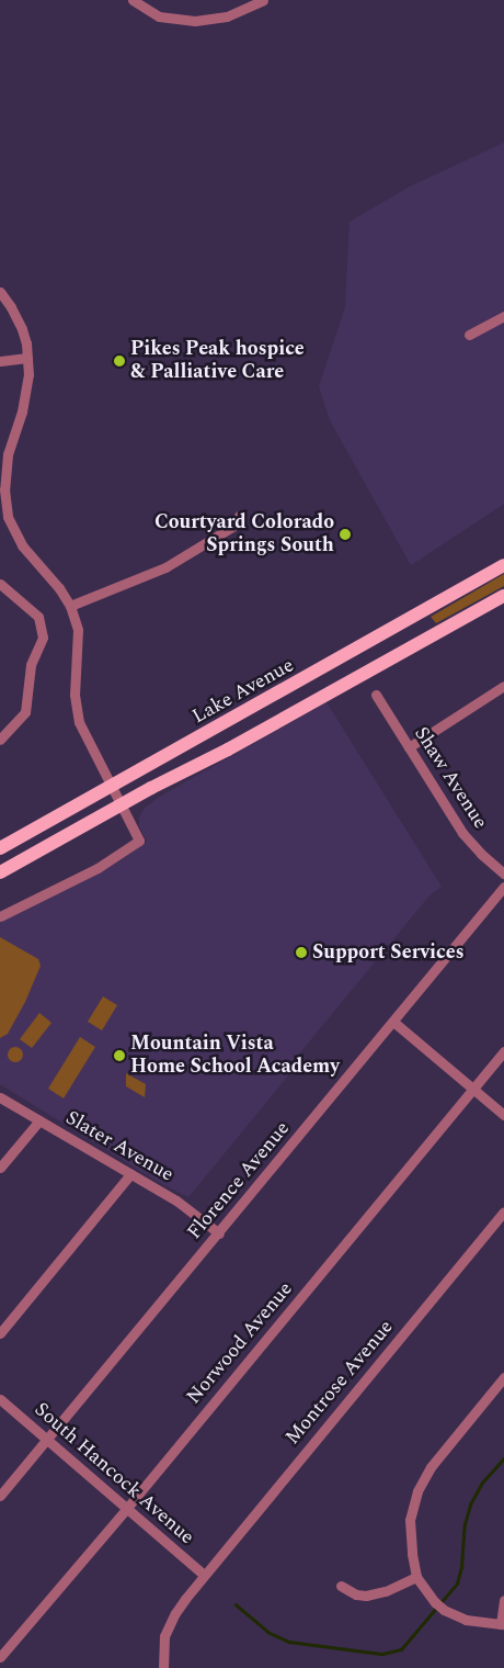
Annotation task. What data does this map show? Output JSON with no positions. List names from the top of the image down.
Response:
{
  "streets": {
    "main road": ["Lake Avenue"],
    "street": [
      "Shaw Avenue",
      "Slater Avenue",
      "Florence Avenue",
      "Norwood Avenue",
      "Montrose Avenue",
      "South Hancock Avenue"
    ]
  },
  "crossings": [
    ["Slater Avenue", "Florence Avenue"],
    ["Florence Avenue", "South Hancock Avenue"],
    ["Norwood Avenue", "South Hancock Avenue"],
    ["Montrose Avenue", "South Hancock Avenue"]
  ],
  "places": [
    "Pikes Peak hospice & Palliative Care",
    "Courtyard Colorado Springs South",
    "Support Services",
    "Mountain Vista Home School Academy"
  ]
}
